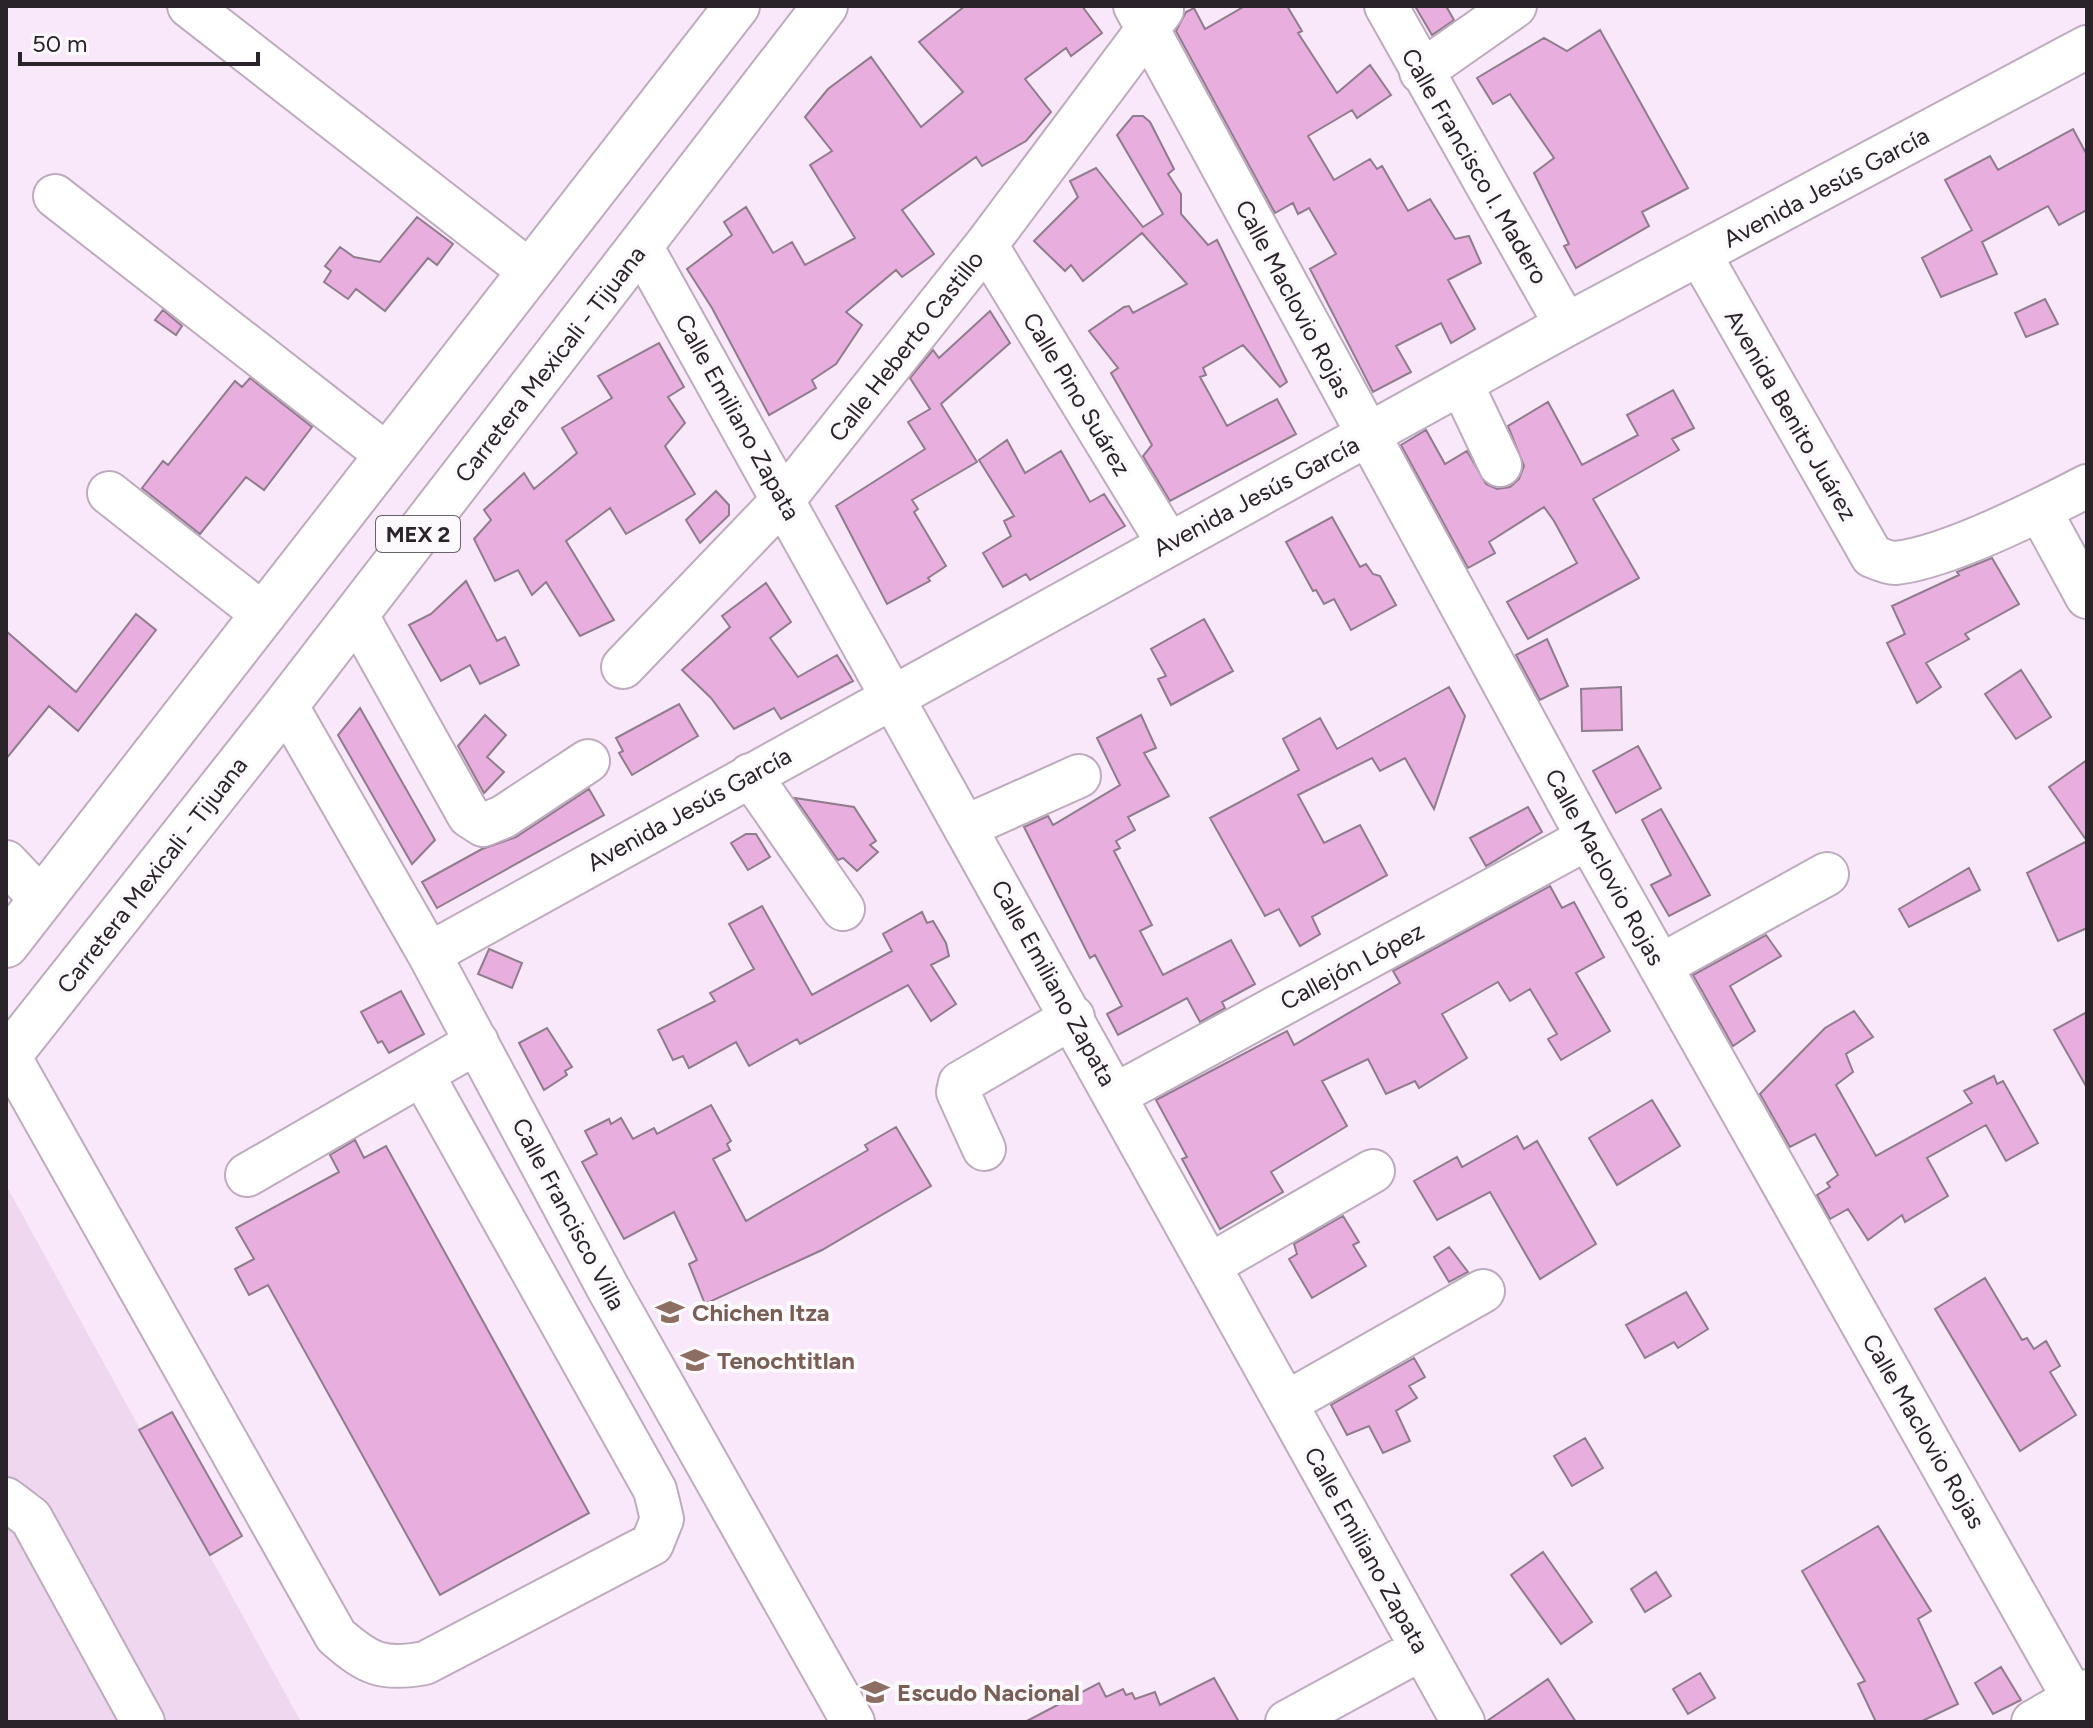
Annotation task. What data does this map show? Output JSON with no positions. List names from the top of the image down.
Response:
{
  "streets": {
    "main road": ["Carretera Mexicali - Tijuana", "MEX 2"],
    "street": [
      "Calle Francisco I. Madero",
      "Avenida Jesús García",
      "Calle Maclovio Rojas",
      "Calle Heberto Castillo",
      "Calle Pino Suárez",
      "Avenida Benito Juárez",
      "Calle Emiliano Zapata",
      "Callejón López",
      "Calle Francisco Villa"
    ]
  },
  "crossings": [
    ["Calle Francisco I. Madero", "Avenida Jesús García"],
    ["Avenida Jesús García", "Calle Maclovio Rojas"],
    ["Avenida Jesús García", "Calle Pino Suárez"],
    ["Avenida Jesús García", "Avenida Benito Juárez"],
    ["Avenida Jesús García", "Calle Emiliano Zapata"],
    ["Avenida Jesús García", "Calle Francisco Villa"],
    ["Calle Maclovio Rojas", "Calle Heberto Castillo"],
    ["Calle Maclovio Rojas", "Callejón López"],
    ["Calle Heberto Castillo", "Calle Pino Suárez"],
    ["Calle Heberto Castillo", "Calle Emiliano Zapata"],
    ["Carretera Mexicali - Tijuana", "Calle Emiliano Zapata"],
    ["Carretera Mexicali - Tijuana", "Calle Francisco Villa"],
    ["Calle Emiliano Zapata", "Callejón López"]
  ],
  "places": {
    "school or university": ["Chichen Itza", "Tenochtitlan", "Escudo Nacional"]
  },
  "scale_bar": "50 m"
}
